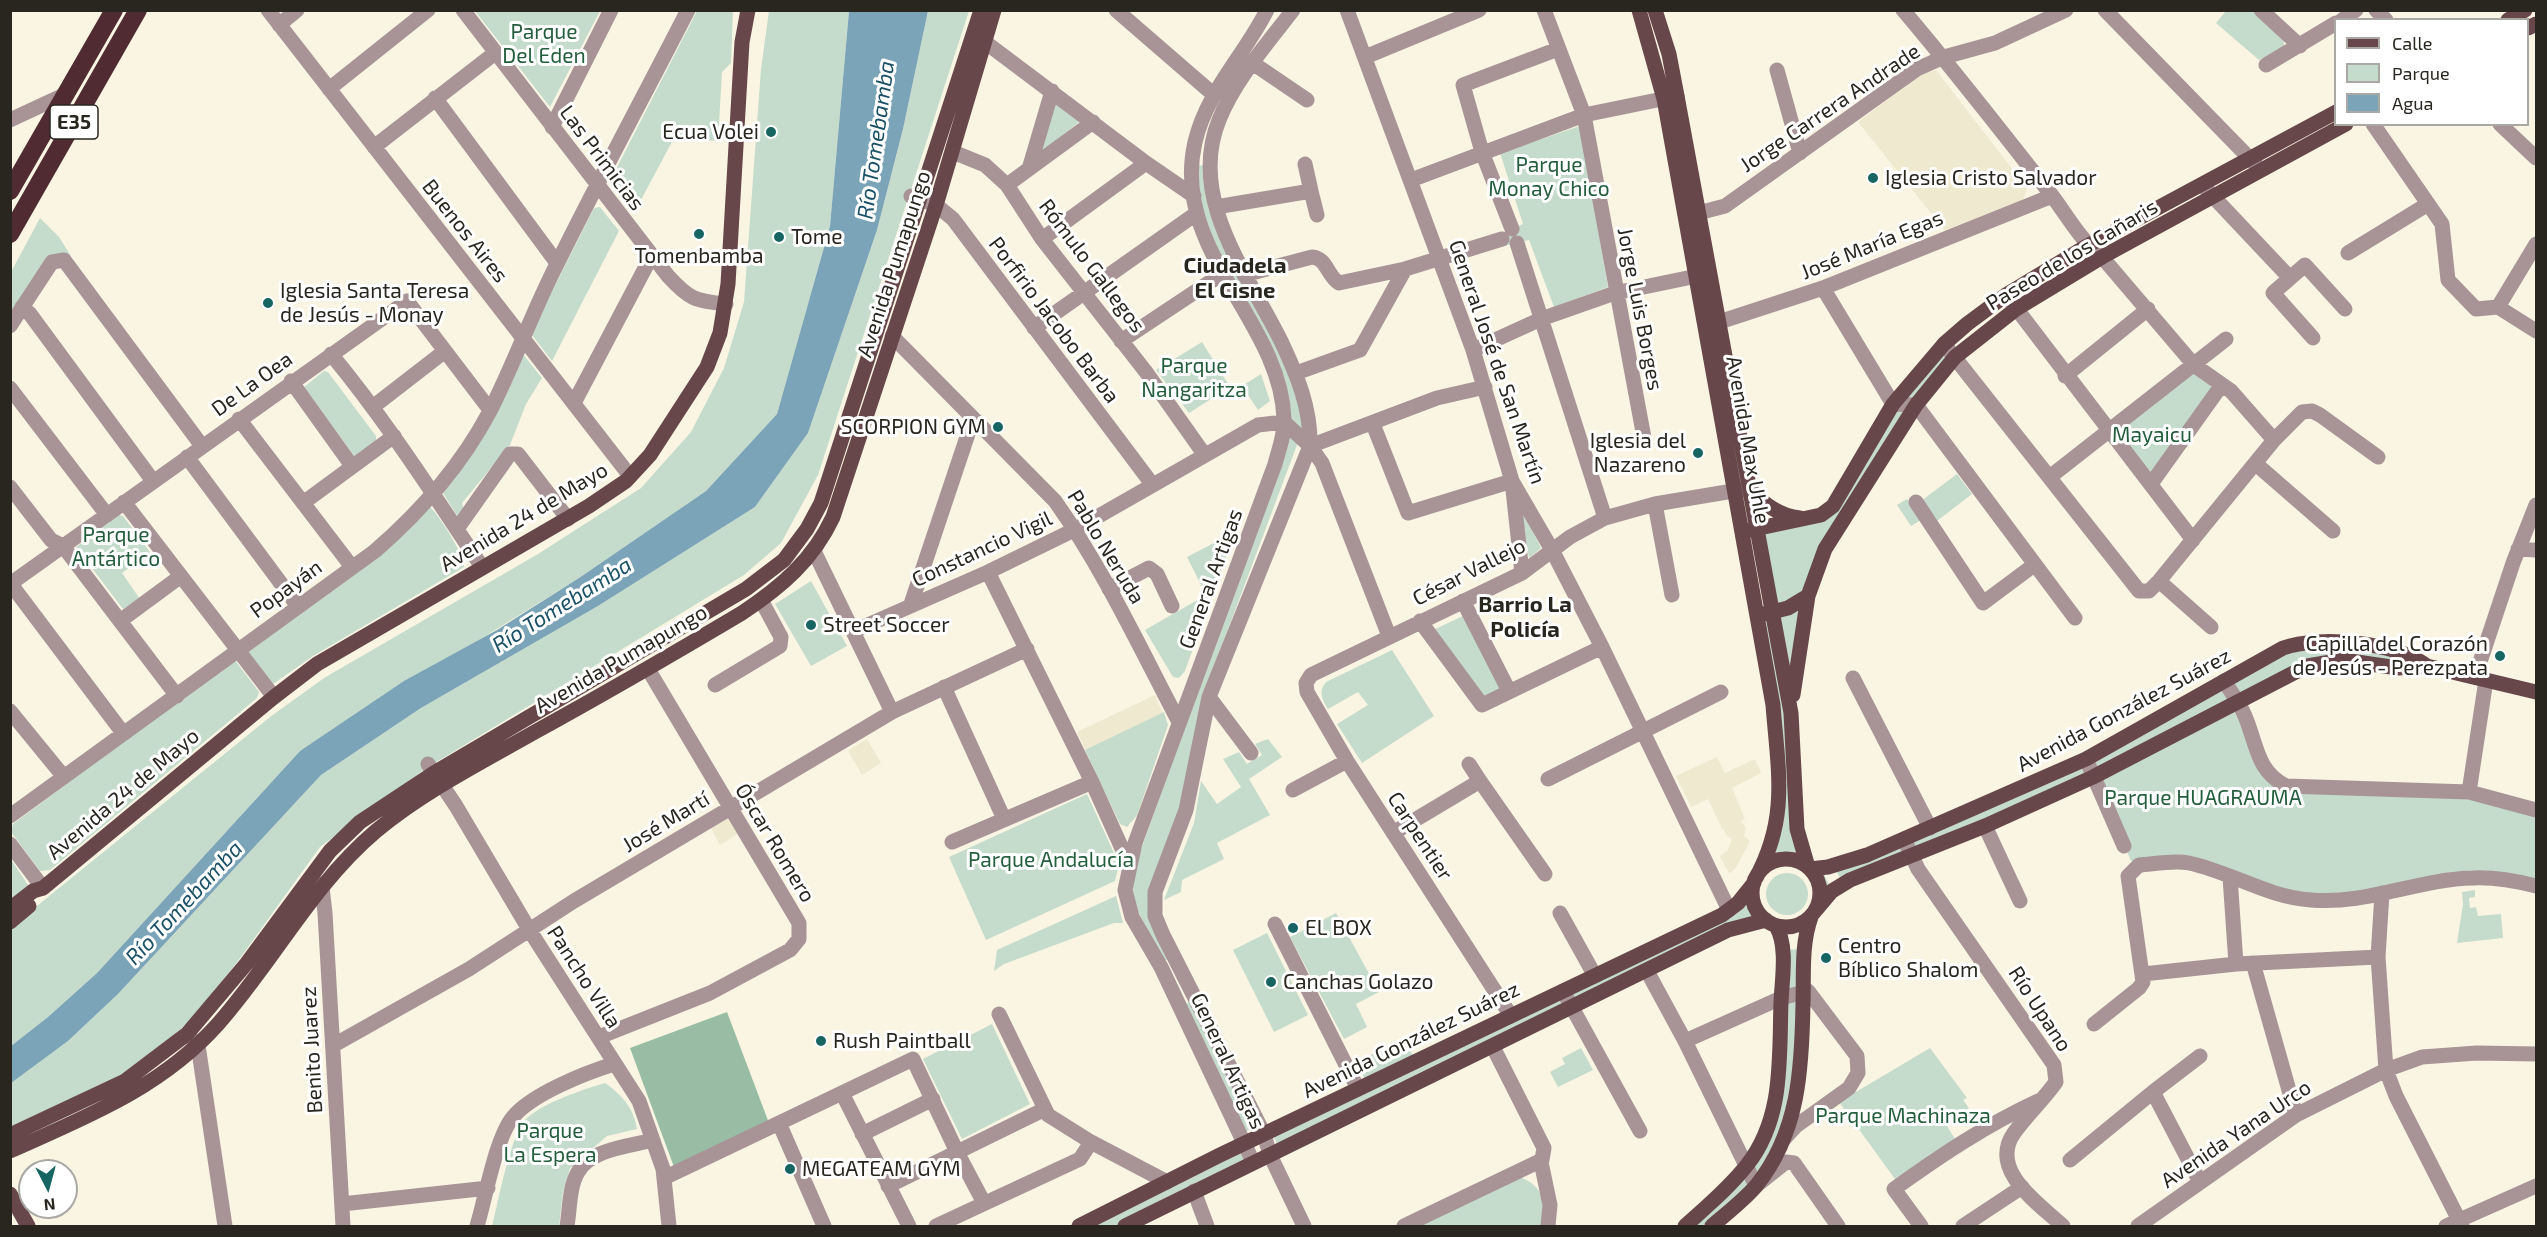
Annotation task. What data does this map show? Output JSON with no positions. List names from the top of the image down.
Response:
{
  "streets": {
    "highway": ["E35"],
    "main road": [
      "Paseo de los Cañaris",
      "Avenida Pumapungo",
      "Avenida Max Uhle",
      "Avenida 24 de Mayo",
      "Avenida González Suárez"
    ],
    "street": [
      "Jorge Carrera Andrade",
      "Las Primicias",
      "Buenos Aires",
      "José María Egas",
      "Rómulo Gallegos",
      "Jorge Luis Borges",
      "Porfirio Jacobo Barba",
      "General José de San Martín",
      "De La Oea",
      "Pablo Neruda",
      "Constancio Vigil",
      "César Vallejo",
      "General Artigas",
      "Popayán",
      "José Martí",
      "Carpentier",
      "Óscar Romero",
      "Pancho Villa",
      "Río Upano",
      "Benito Juarez",
      "Avenida Yana Urco"
    ]
  },
  "crossings": [
    ["Jorge Carrera Andrade", "Avenida Max Uhle"],
    ["Las Primicias", "Avenida 24 de Mayo"],
    ["Las Primicias", "Popayán"],
    ["Buenos Aires", "Avenida 24 de Mayo"],
    ["Buenos Aires", "Popayán"],
    ["José María Egas", "Avenida Max Uhle"],
    ["Paseo de los Cañaris", "Avenida Max Uhle"],
    ["Avenida Pumapungo", "Rómulo Gallegos"],
    ["Avenida Pumapungo", "Porfirio Jacobo Barba"],
    ["Avenida Pumapungo", "Pablo Neruda"],
    ["Avenida Pumapungo", "Óscar Romero"],
    ["Avenida Pumapungo", "Pancho Villa"],
    ["Avenida Pumapungo", "Benito Juarez"],
    ["Rómulo Gallegos", "Constancio Vigil"],
    ["Porfirio Jacobo Barba", "Constancio Vigil"],
    ["General José de San Martín", "César Vallejo"],
    ["General José de San Martín", "Avenida González Suárez"],
    ["De La Oea", "Popayán"],
    ["Avenida Max Uhle", "César Vallejo"],
    ["Avenida Max Uhle", "Avenida González Suárez"],
    ["Pablo Neruda", "Constancio Vigil"],
    ["Pablo Neruda", "General Artigas"],
    ["Constancio Vigil", "General Artigas"],
    ["César Vallejo", "Carpentier"],
    ["General Artigas", "Avenida González Suárez"],
    ["Avenida González Suárez", "Carpentier"],
    ["Avenida González Suárez", "Río Upano"],
    ["José Martí", "Óscar Romero"],
    ["José Martí", "Pancho Villa"],
    ["José Martí", "Benito Juarez"],
    ["Óscar Romero", "Pancho Villa"]
  ],
  "districts": ["Ciudadela El Cisne", "Barrio La Policía"],
  "water": ["Río Tomebamba"],
  "parks": [
    "Parque Del Eden",
    "Parque Monay Chico",
    "Parque Nangaritza",
    "Mayaicu",
    "Parque Antártico",
    "Parque HUAGRAUMA",
    "Parque Andalucía",
    "Parque Machinaza",
    "Parque La Espera"
  ],
  "places": [
    "Ecua Volei",
    "Iglesia Cristo Salvador",
    "Tomenbamba",
    "Tome",
    "Iglesia Santa Teresa de Jesús - Monay",
    "SCORPION GYM",
    "Iglesia del Nazareno",
    "Street Soccer",
    "Capilla del Corazón de Jesús - Perezpata",
    "EL BOX",
    "Centro Bíblico Shalom",
    "Canchas Golazo",
    "Rush Paintball",
    "MEGATEAM GYM"
  ],
  "legend": ["Calle", "Parque", "Agua"],
  "north": "bottom"
}
